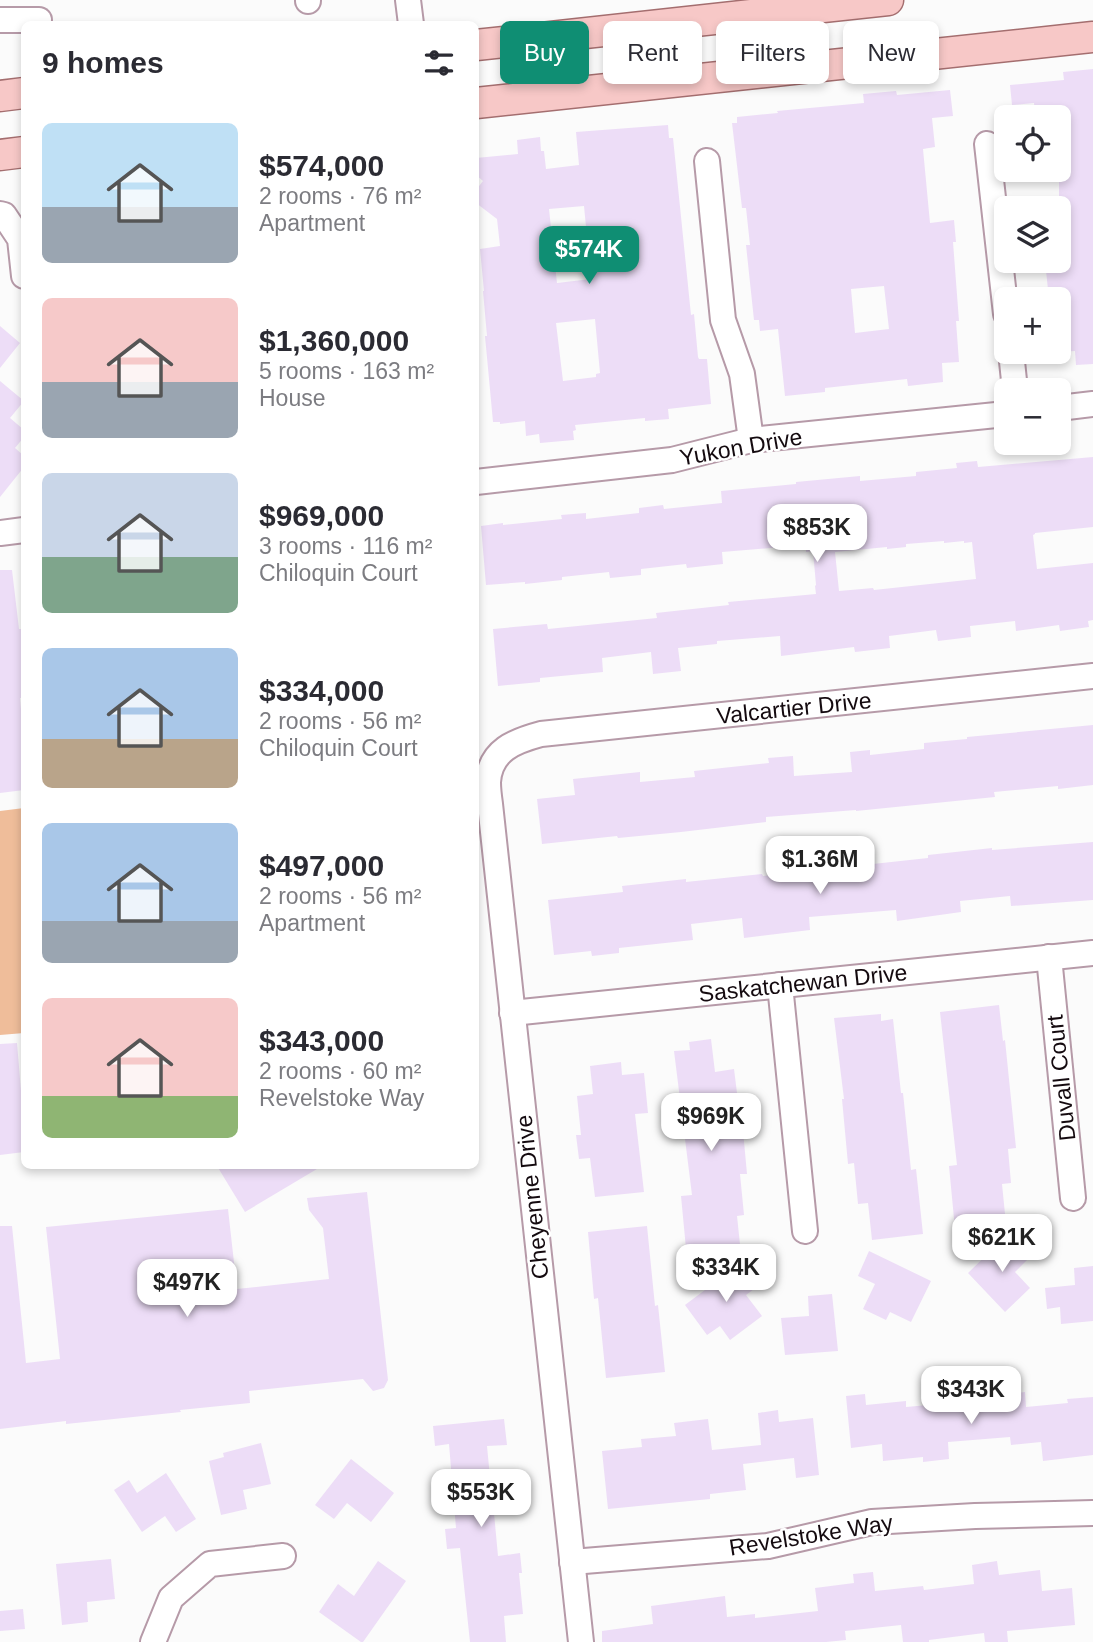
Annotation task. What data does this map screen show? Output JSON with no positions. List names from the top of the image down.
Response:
{
  "streets": {
    "street": [
      "Yukon Drive",
      "Valcartier Drive",
      "Saskatchewan Drive",
      "Duvall Court",
      "Cheyenne Drive",
      "Revelstoke Way"
    ]
  },
  "crossings": [
    ["Valcartier Drive", "Cheyenne Drive"],
    ["Saskatchewan Drive", "Duvall Court"],
    ["Saskatchewan Drive", "Cheyenne Drive"],
    ["Cheyenne Drive", "Revelstoke Way"]
  ],
  "page": {
    "chip": [
      "Buy",
      "Rent",
      "Filters",
      "New"
    ],
    "heading": "9 homes",
    "map_buttons": ["+", "−"],
    "list": [
      {
        "name": "$574,000",
        "note": "2 rooms · 76 m² · Apartment"
      },
      {
        "name": "$1,360,000",
        "note": "5 rooms · 163 m² · House"
      },
      {
        "name": "$969,000",
        "note": "3 rooms · 116 m² · Chiloquin Court"
      },
      {
        "name": "$334,000",
        "note": "2 rooms · 56 m² · Chiloquin Court"
      },
      {
        "name": "$497,000",
        "note": "2 rooms · 56 m² · Apartment"
      },
      {
        "name": "$343,000",
        "note": "2 rooms · 60 m² · Revelstoke Way"
      }
    ],
    "price": [
      "$574K",
      "$853K",
      "$1.36M",
      "$969K",
      "$621K",
      "$334K",
      "$497K",
      "$343K",
      "$553K"
    ]
  }
}
